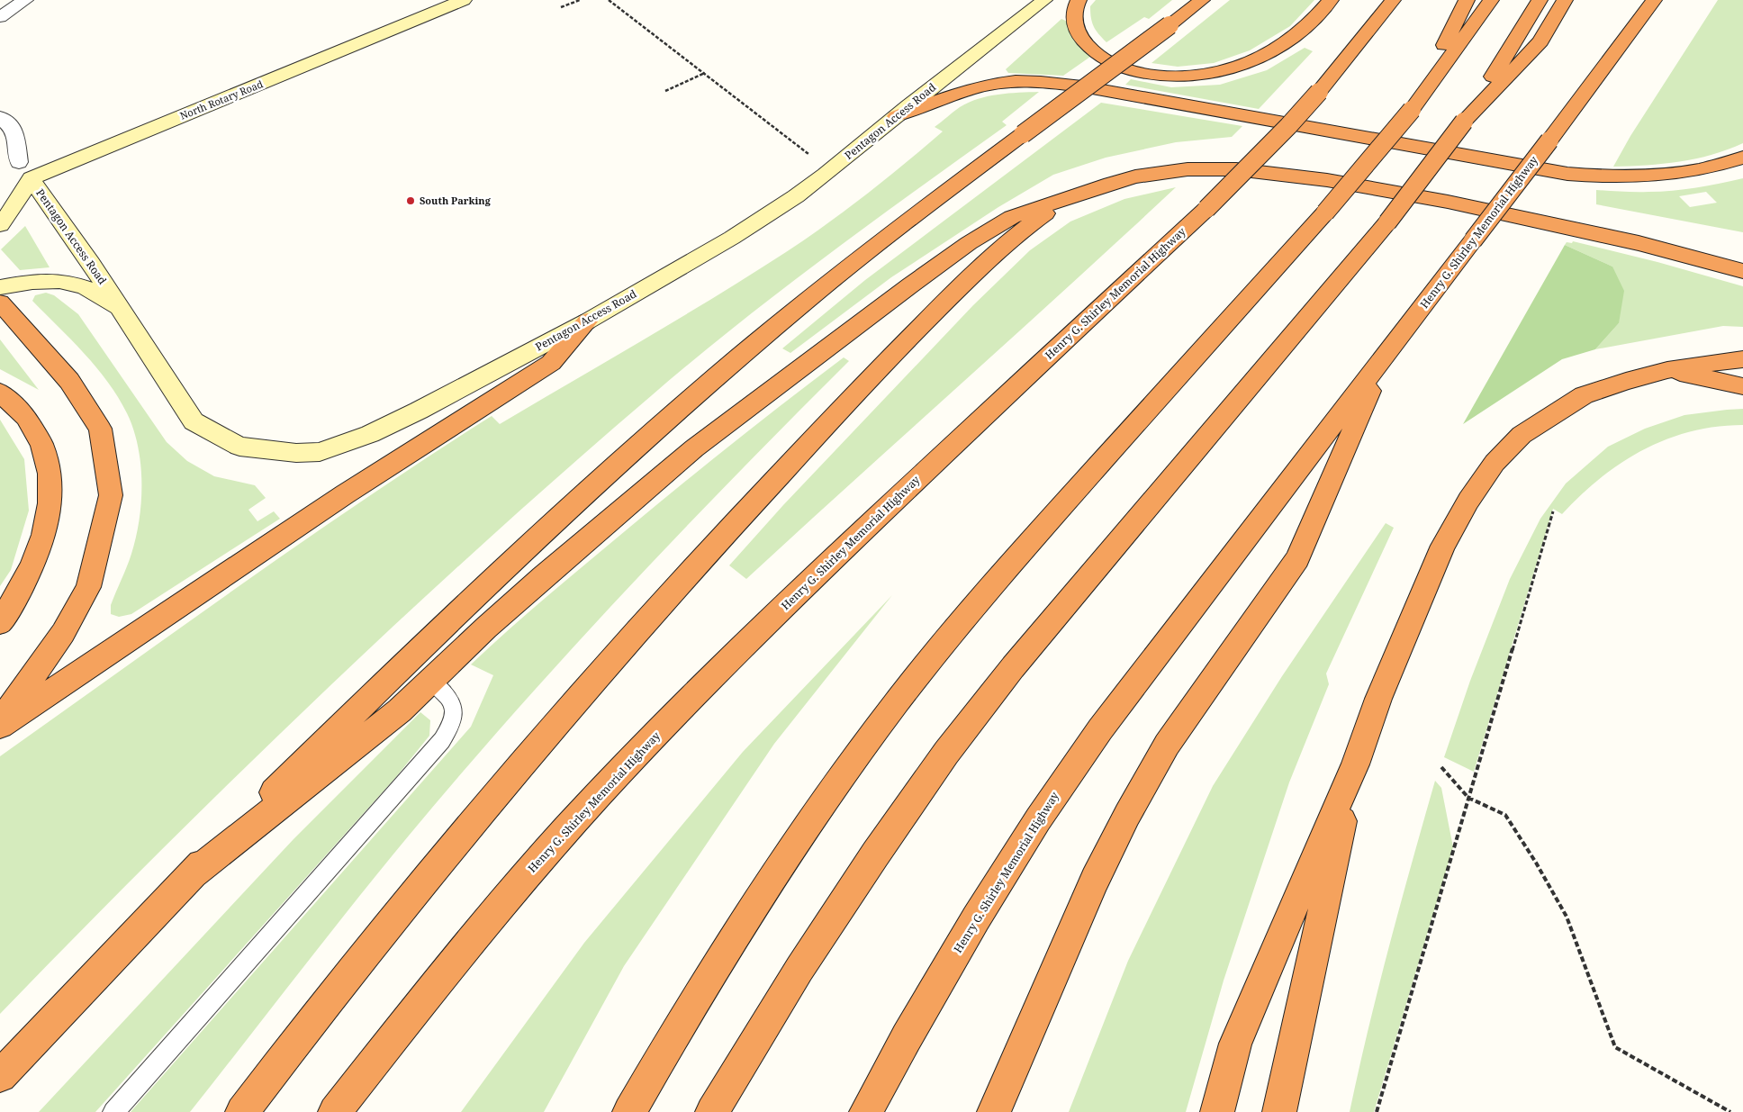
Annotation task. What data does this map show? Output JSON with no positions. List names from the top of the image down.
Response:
{
  "streets": {
    "highway": ["Henry G. Shirley Memorial Highway"],
    "street": ["North Rotary Road", "Pentagon Access Road"]
  },
  "crossings": [
    ["North Rotary Road", "Pentagon Access Road"]
  ],
  "places": ["South Parking"]
}
